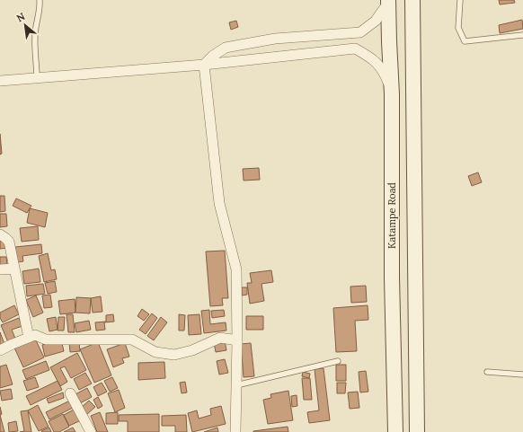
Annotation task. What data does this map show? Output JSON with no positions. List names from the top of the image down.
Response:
{
  "streets": {
    "main road": ["Katampe Road"]
  },
  "north": "top left"
}
